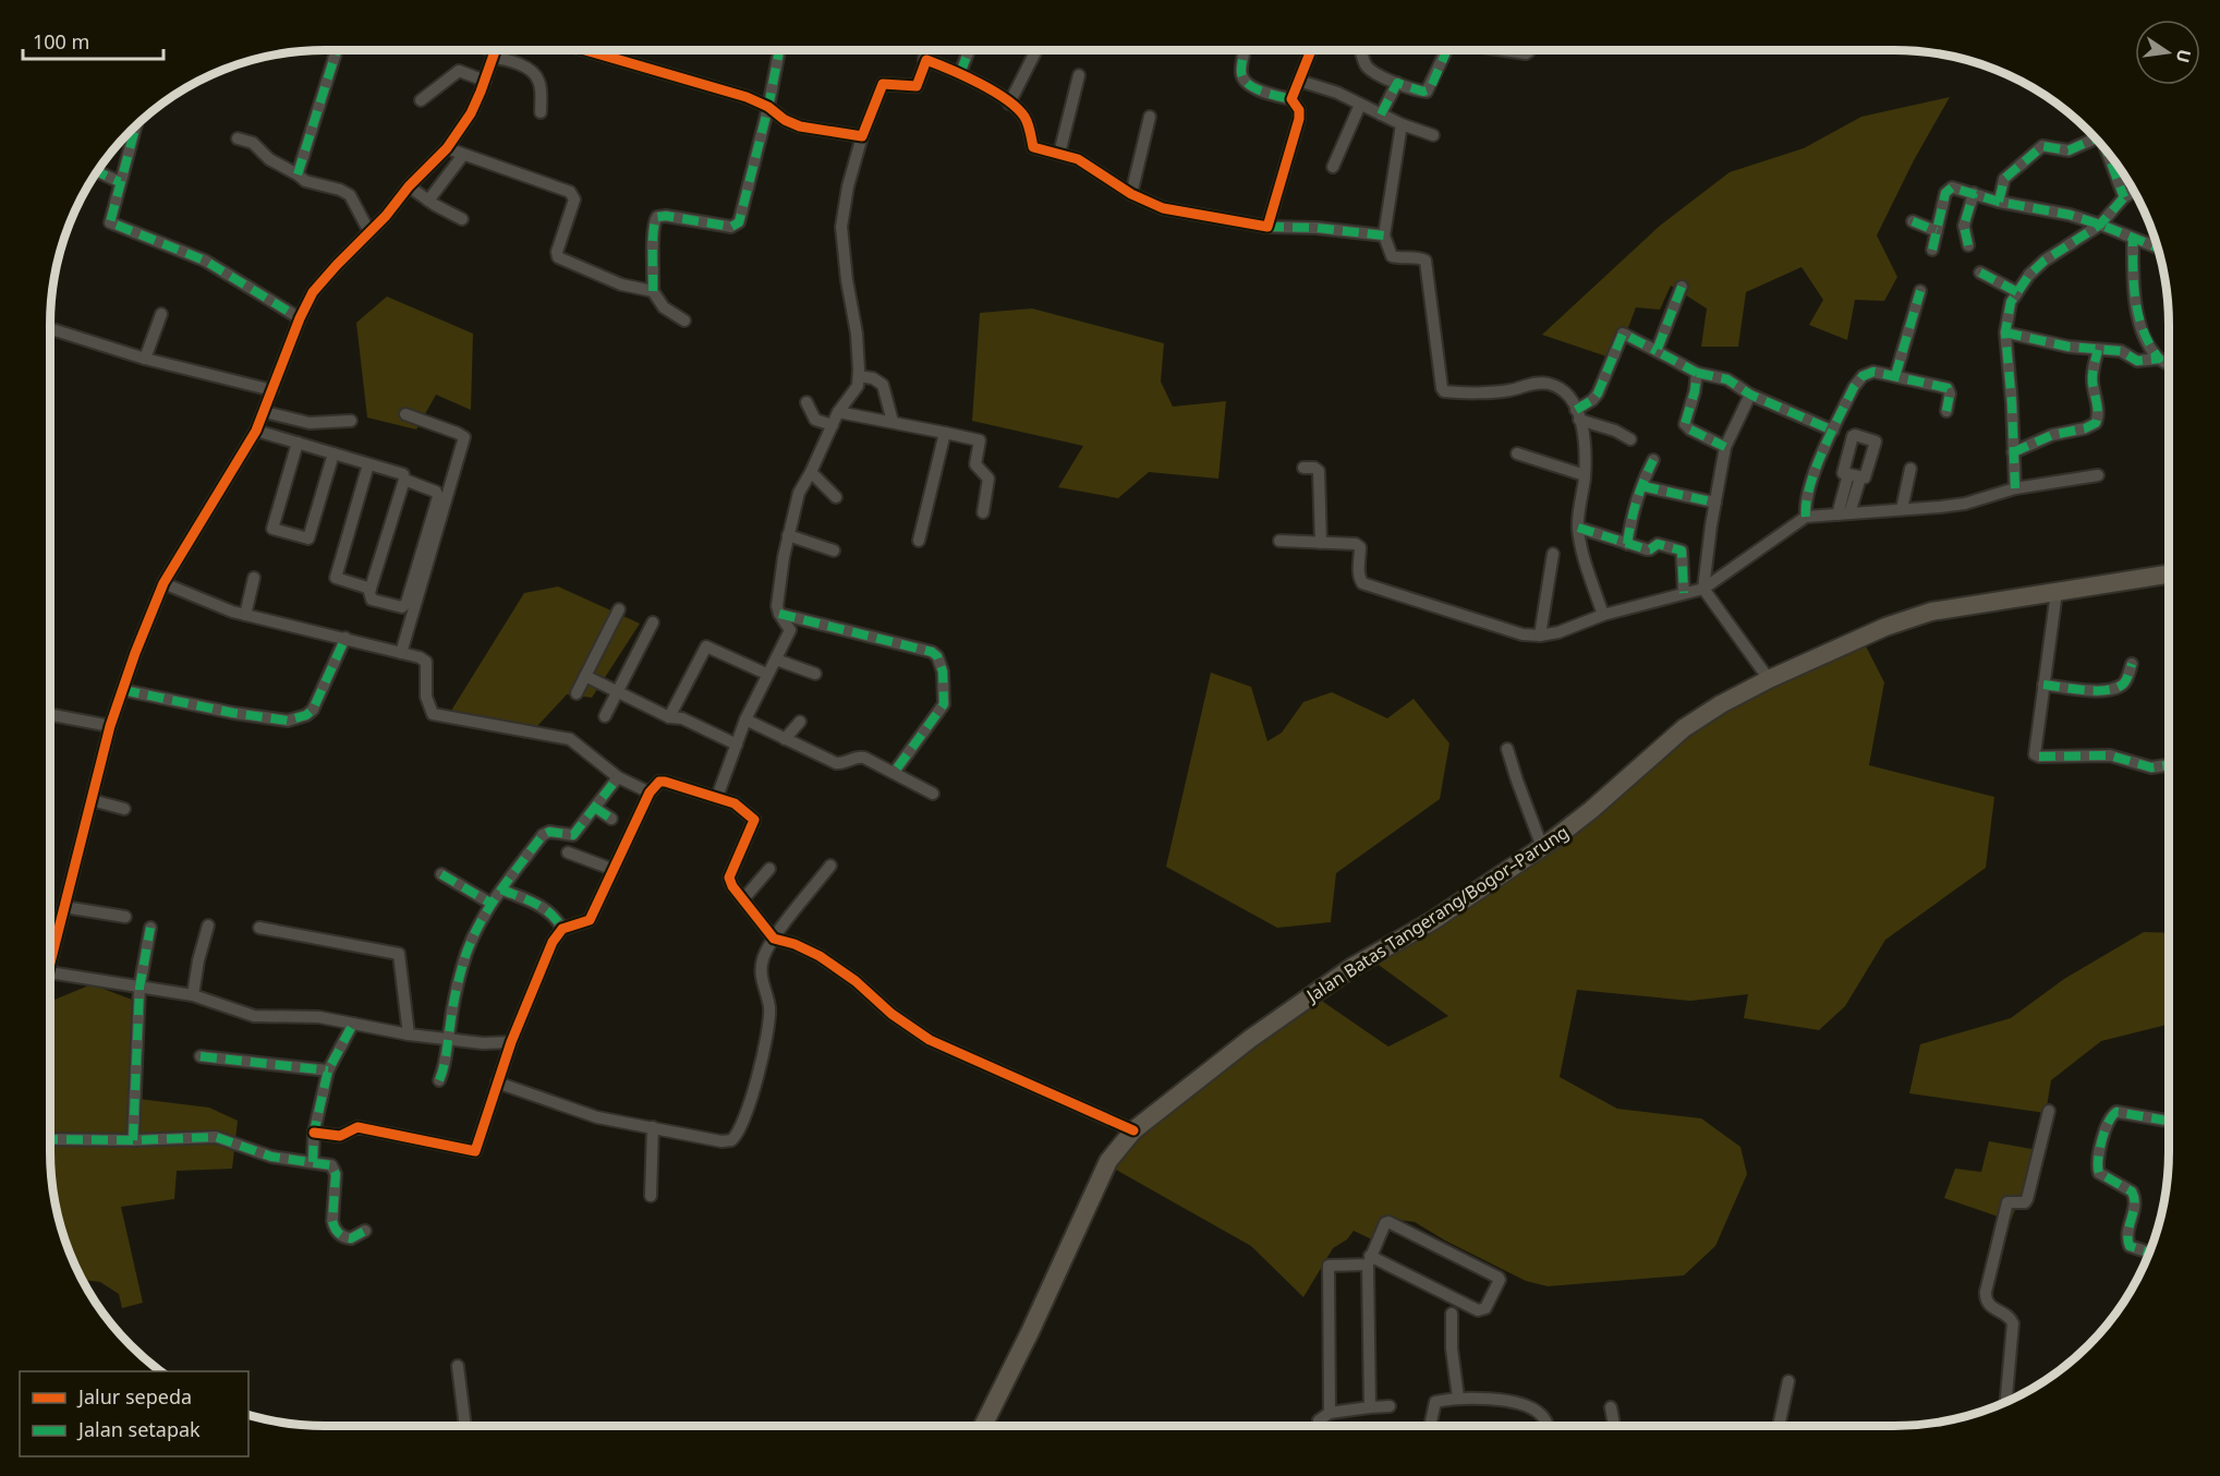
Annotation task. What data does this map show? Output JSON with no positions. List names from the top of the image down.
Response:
{
  "streets": {
    "main road": ["Jalan Batas Tangerang/Bogor–Parung"]
  },
  "legend": ["Jalur sepeda", "Jalan setapak"],
  "scale_bar": "100 m",
  "north": "right"
}
